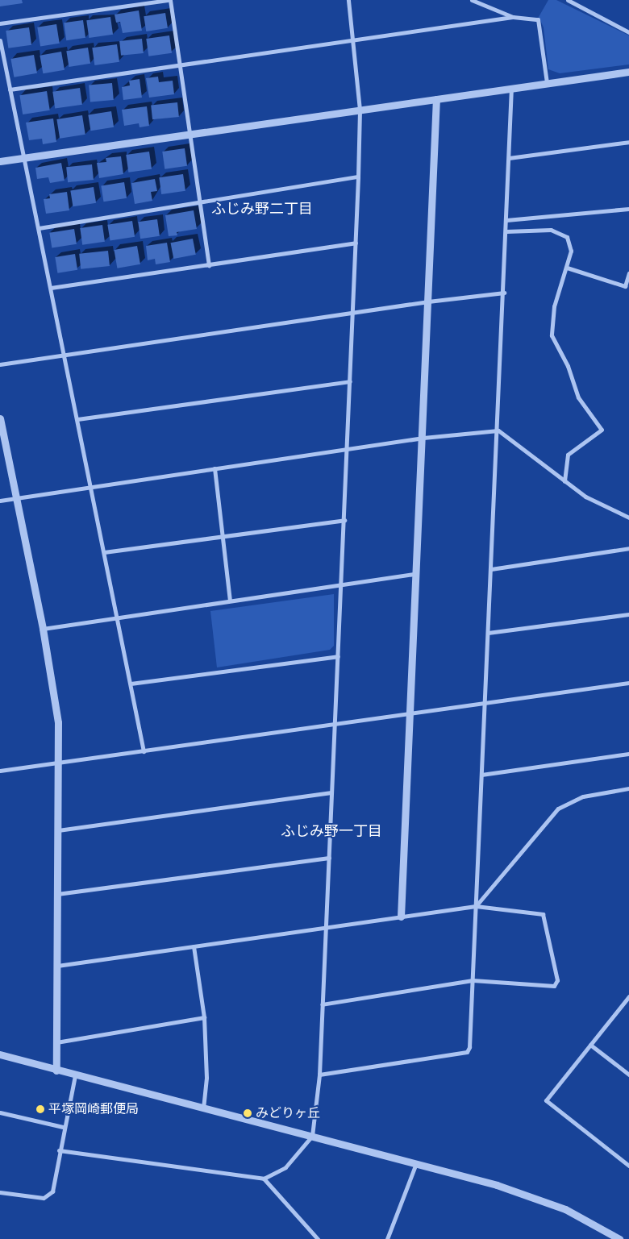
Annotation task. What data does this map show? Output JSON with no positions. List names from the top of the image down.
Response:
{
  "districts": ["ふじみ野二丁目", "ふじみ野一丁目"],
  "places": ["平塚岡崎郵便局", "みどりヶ丘"]
}
